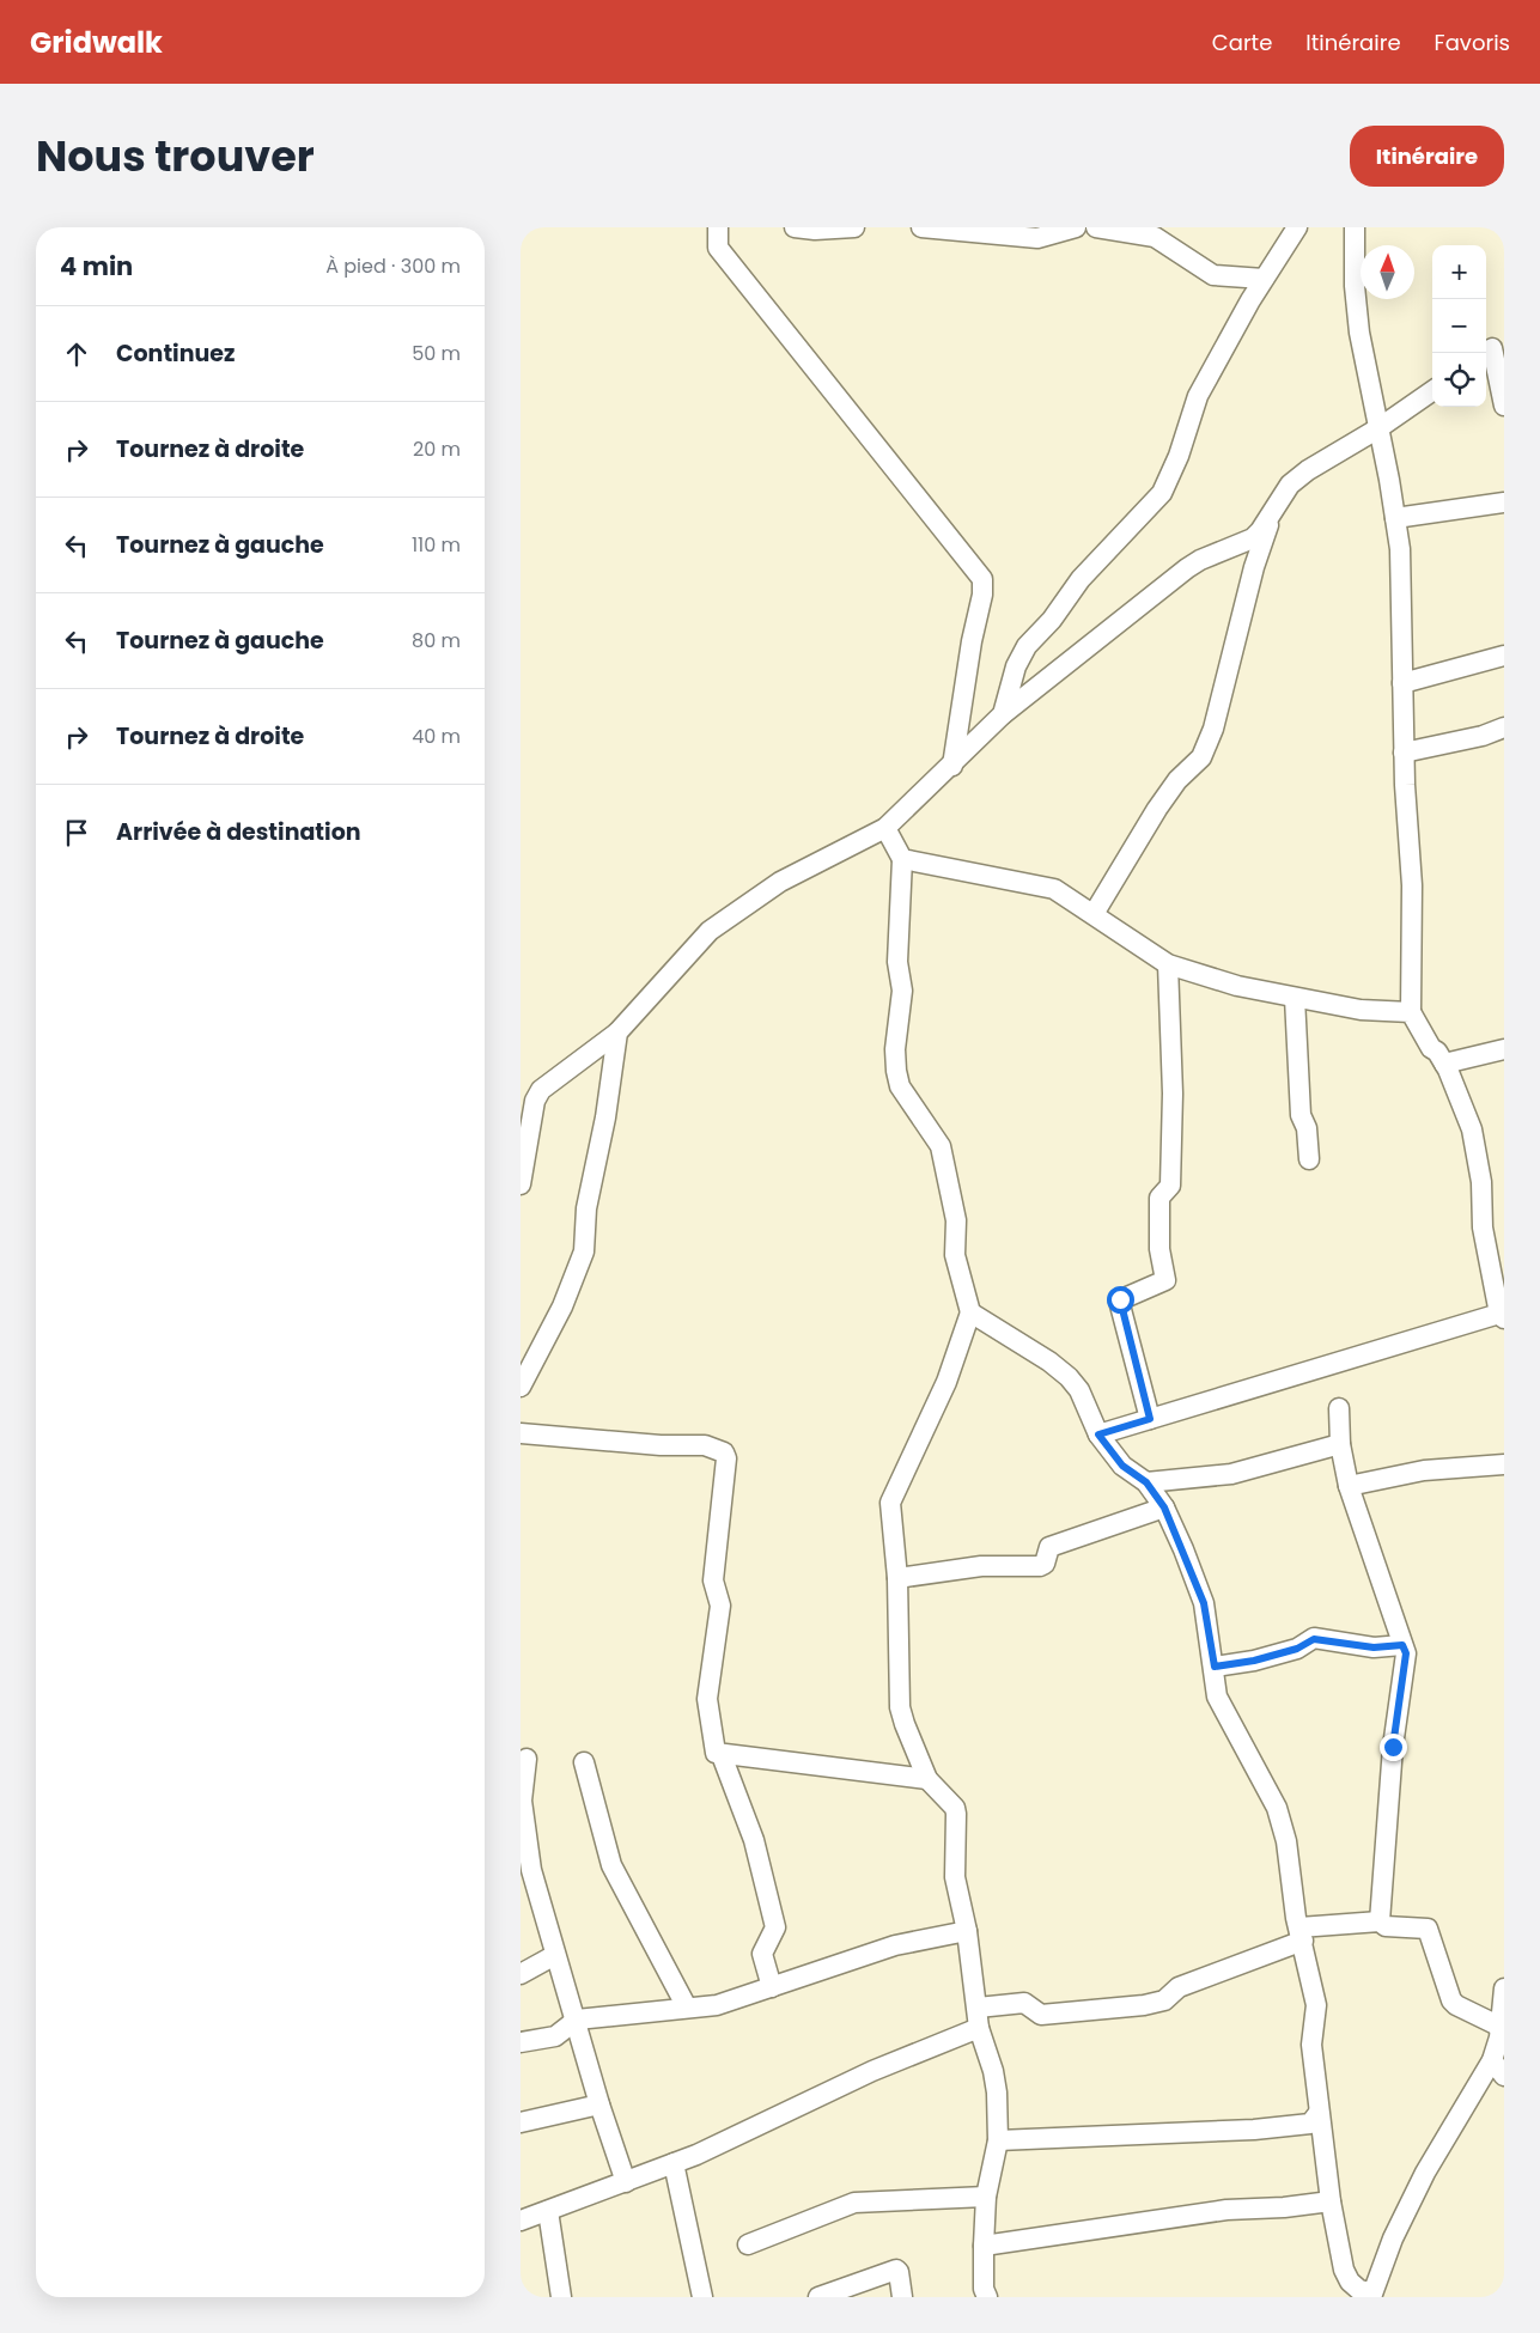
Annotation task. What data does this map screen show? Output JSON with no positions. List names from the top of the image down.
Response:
{
  "north": "top",
  "page": {
    "header": "Gridwalk",
    "nav": ["Carte", "Itinéraire", "Favoris"],
    "title": "Nous trouver",
    "buttons": "Itinéraire",
    "heading": ["4 min", "À pied · 300 m"],
    "map_buttons": ["+", "−"],
    "list": [
      ["Continuez", "50 m"],
      ["Tournez à droite", "20 m"],
      ["Tournez à gauche", "110 m"],
      ["Tournez à gauche", "80 m"],
      ["Tournez à droite", "40 m"],
      "Arrivée à destination"
    ]
  }
}
